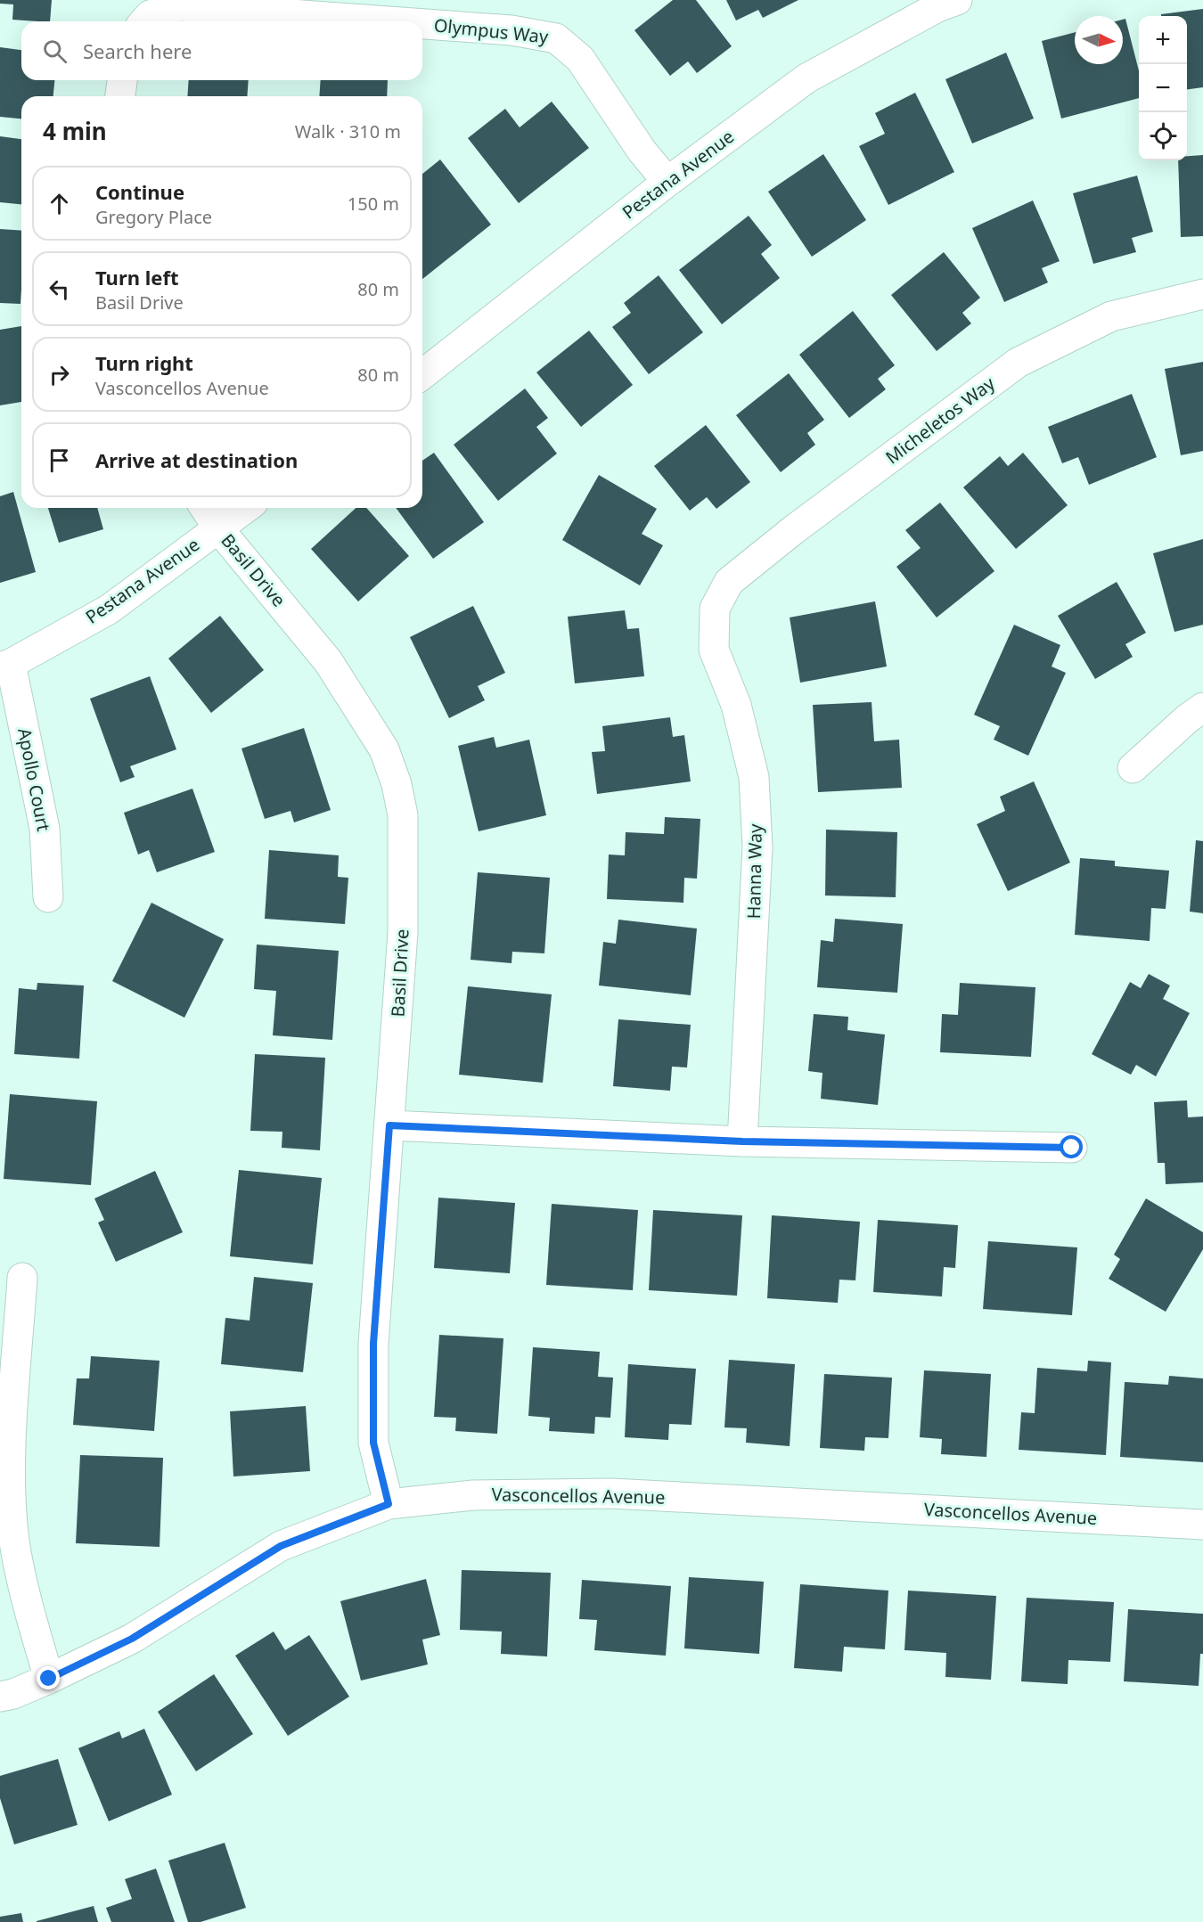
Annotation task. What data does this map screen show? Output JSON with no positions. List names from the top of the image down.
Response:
{
  "streets": {
    "street": [
      "Olympus Way",
      "Pestana Avenue",
      "Micheletos Way",
      "Basil Drive",
      "Apollo Court",
      "Hanna Way",
      "Vasconcellos Avenue"
    ]
  },
  "crossings": [
    ["Olympus Way", "Pestana Avenue"],
    ["Pestana Avenue", "Basil Drive"],
    ["Pestana Avenue", "Apollo Court"],
    ["Micheletos Way", "Hanna Way"],
    ["Basil Drive", "Vasconcellos Avenue"]
  ],
  "north": "right",
  "page": {
    "map_buttons": ["+", "−"],
    "search": "Search here",
    "heading": ["4 min", "Walk · 310 m"],
    "list": [
      ["Continue", "Gregory Place", "150 m"],
      ["Turn left", "Basil Drive", "80 m"],
      ["Turn right", "Vasconcellos Avenue", "80 m"],
      "Arrive at destination"
    ]
  }
}
